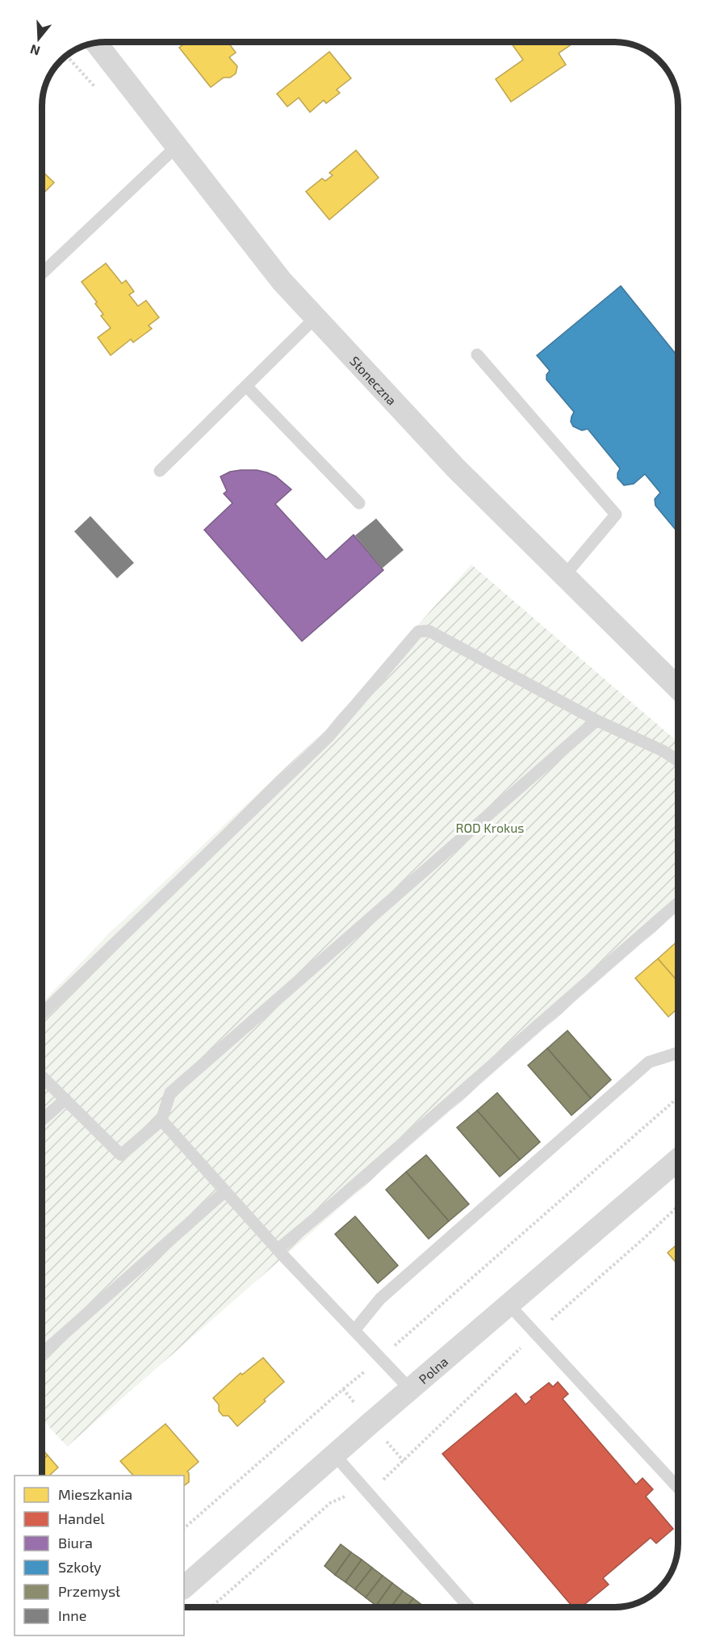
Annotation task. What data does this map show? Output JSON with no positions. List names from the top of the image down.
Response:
{
  "streets": {
    "street": ["Słoneczna", "Polna"]
  },
  "parks": ["ROD Krokus"],
  "legend": [
    "Mieszkania",
    "Handel",
    "Biura",
    "Szkoły",
    "Przemysł",
    "Inne"
  ],
  "north": "bottom"
}
